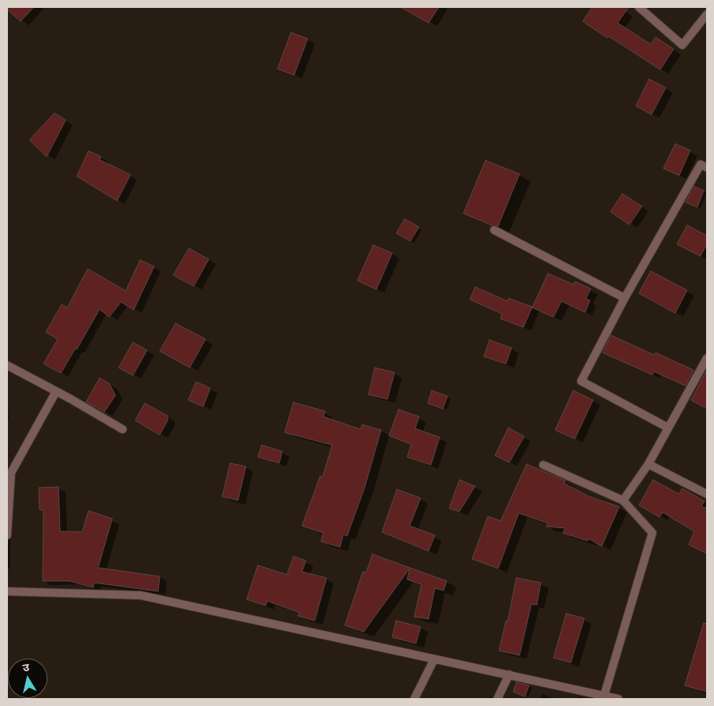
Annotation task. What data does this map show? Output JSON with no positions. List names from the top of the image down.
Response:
{
  "north": "top"
}
